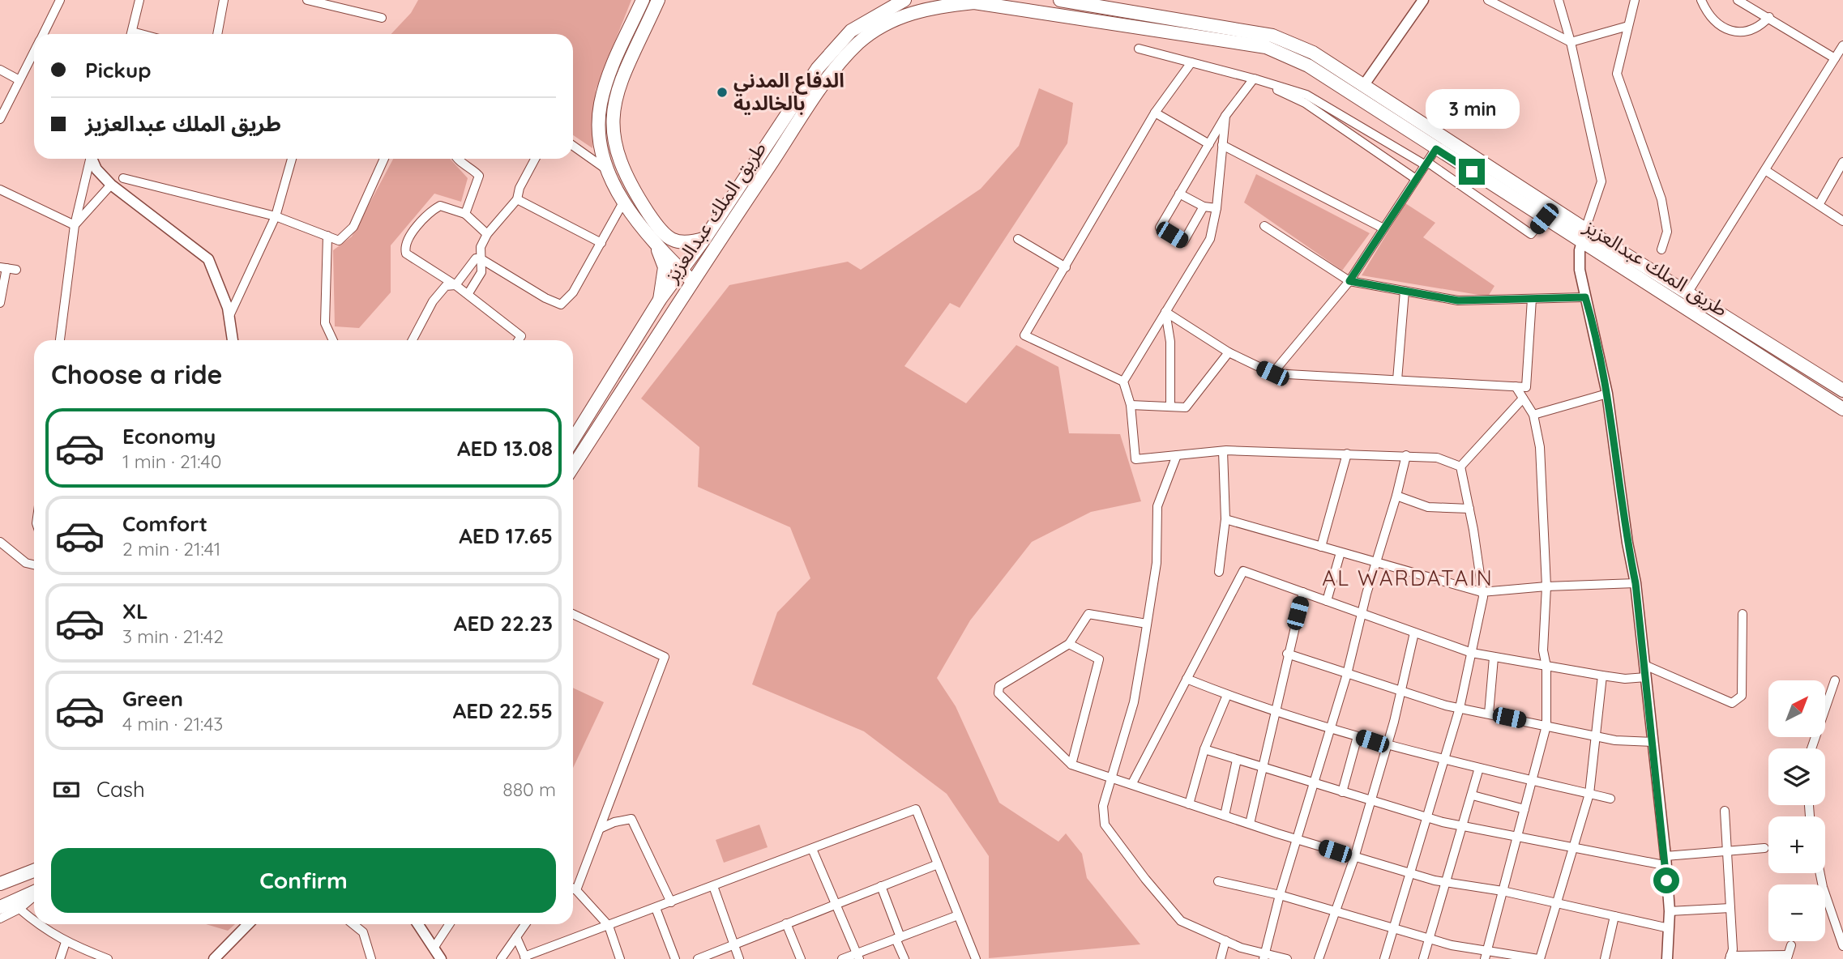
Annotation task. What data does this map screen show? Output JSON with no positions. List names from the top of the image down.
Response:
{
  "streets": {
    "main road": ["طريق الملك عبدالعزيز"]
  },
  "districts": ["AL WARDATAIN"],
  "places": ["الدفاع المدني بالخالدية"],
  "north": "top right",
  "page": {
    "banner": ["Pickup", "طريق الملك عبدالعزيز"],
    "bubble": "3 min",
    "heading": "Choose a ride",
    "list": [
      {
        "name": "Economy",
        "note": "1 min · 21:40",
        "value": "AED 13.08"
      },
      {
        "name": "Comfort",
        "note": "2 min · 21:41",
        "value": "AED 17.65"
      },
      {
        "name": "XL",
        "note": "3 min · 21:42",
        "value": "AED 22.23"
      },
      {
        "name": "Green",
        "note": "4 min · 21:43",
        "value": "AED 22.55"
      }
    ],
    "map_buttons": ["+", "−"],
    "pay": ["Cash", "880 m"],
    "buttons": "Confirm"
  }
}
